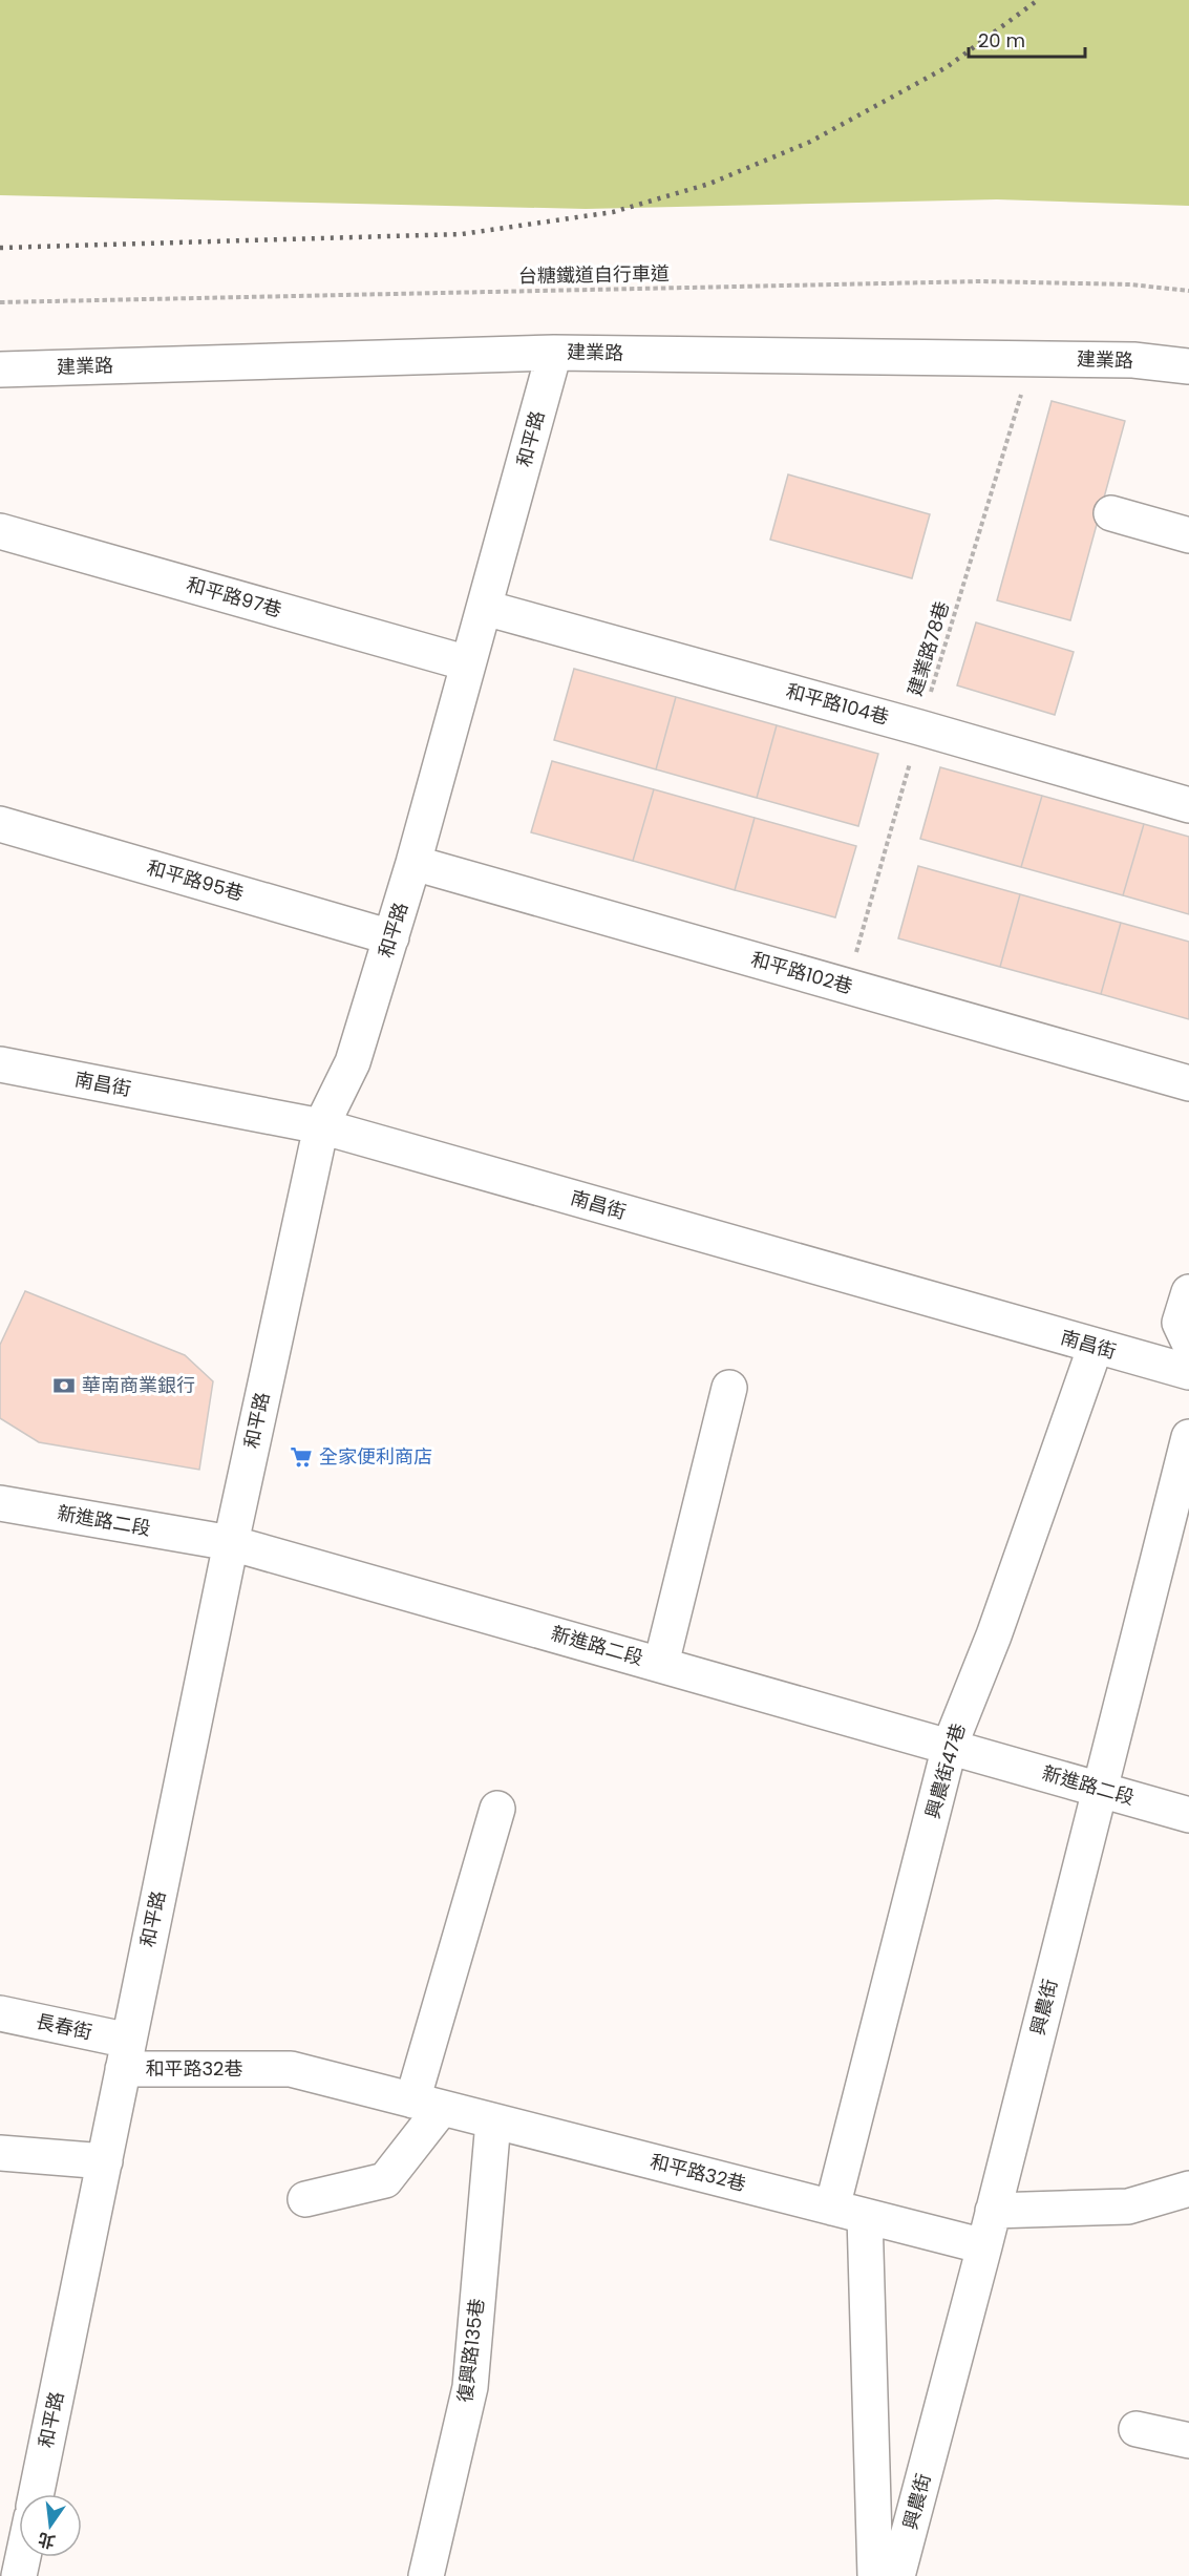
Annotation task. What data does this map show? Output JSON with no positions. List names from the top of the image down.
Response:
{
  "streets": {
    "street": [
      "建業路",
      "和平路",
      "和平路97巷",
      "和平路104巷",
      "和平路95巷",
      "和平路102巷",
      "南昌街",
      "新進路二段",
      "興農街47巷",
      "興農街",
      "長春街",
      "和平路32巷",
      "復興路135巷"
    ],
    "path": ["台糖鐵道自行車道", "建業路78巷"]
  },
  "crossings": [
    ["建業路", "和平路"],
    ["建業路", "建業路78巷"],
    ["和平路", "和平路97巷"],
    ["和平路", "和平路104巷"],
    ["和平路", "和平路95巷"],
    ["和平路", "和平路102巷"],
    ["和平路", "南昌街"],
    ["和平路", "新進路二段"],
    ["和平路", "長春街"],
    ["和平路", "和平路32巷"],
    ["建業路78巷", "和平路104巷"],
    ["建業路78巷", "和平路102巷"],
    ["南昌街", "興農街47巷"],
    ["新進路二段", "興農街47巷"],
    ["新進路二段", "興農街"],
    ["興農街47巷", "和平路32巷"],
    ["興農街", "和平路32巷"],
    ["長春街", "和平路32巷"],
    ["和平路32巷", "復興路135巷"]
  ],
  "places": {
    "bank": ["華南商業銀行"],
    "supermarket": ["全家便利商店"]
  },
  "scale_bar": "20 m",
  "north": "bottom"
}
